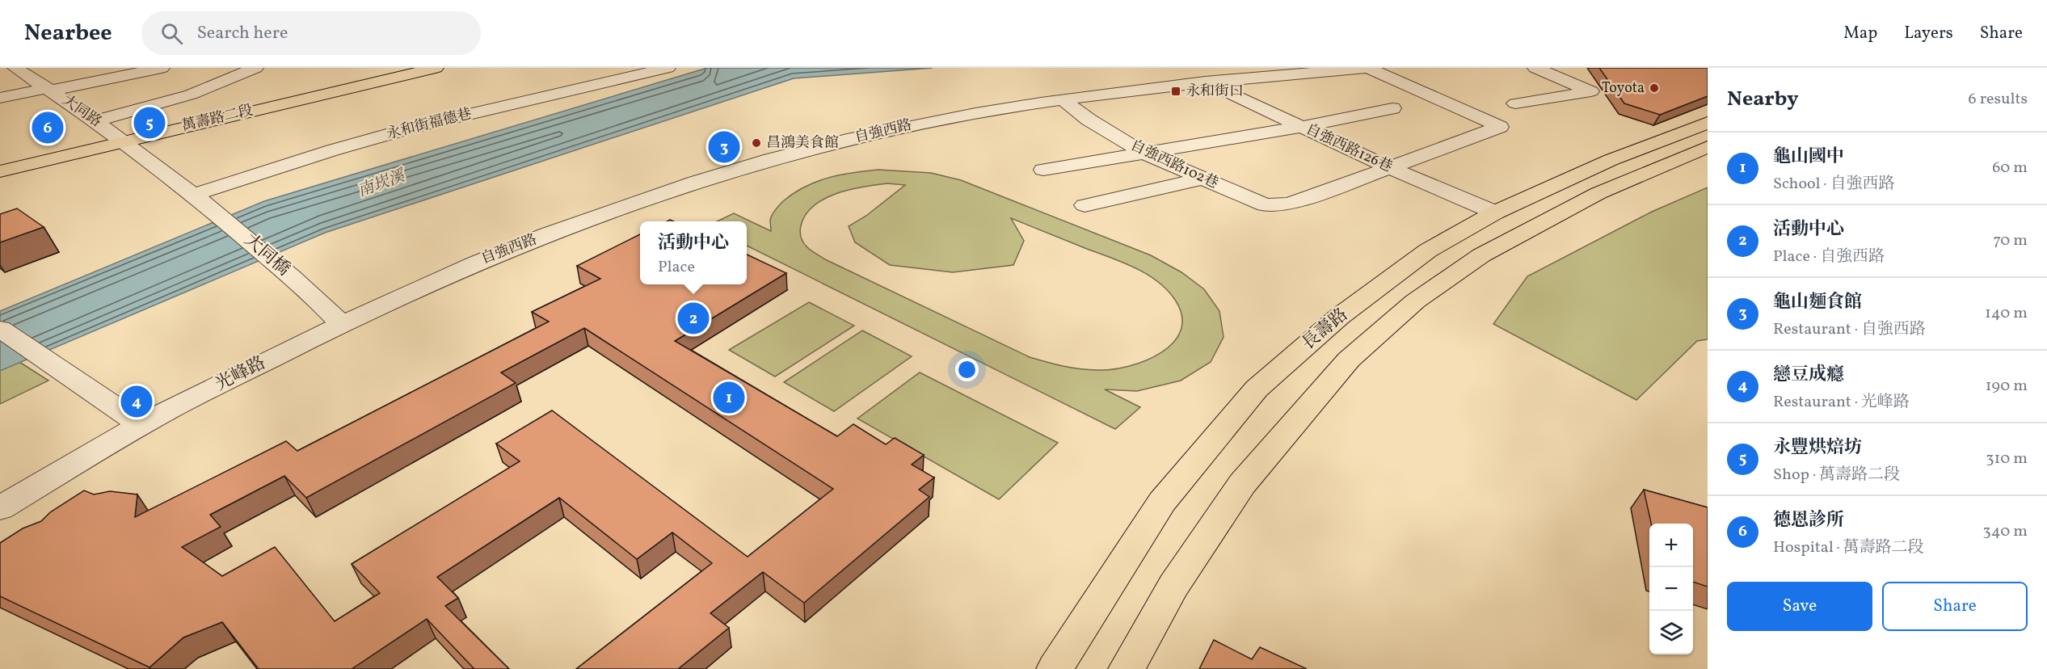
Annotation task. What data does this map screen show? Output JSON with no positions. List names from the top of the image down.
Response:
{
  "streets": {
    "main road": ["萬壽路二段", "長壽路"],
    "street": [
      "大同路",
      "永和街福德巷",
      "自強西路",
      "自強西路126巷",
      "自強西路102巷",
      "大同橋",
      "光峰路"
    ]
  },
  "crossings": [
    ["大同路", "萬壽路二段"],
    ["大同路", "永和街福德巷"],
    ["大同路", "大同橋"],
    ["自強西路", "自強西路126巷"],
    ["自強西路", "自強西路102巷"],
    ["自強西路", "大同橋"],
    ["自強西路", "光峰路"],
    ["自強西路126巷", "自強西路102巷"],
    ["自強西路126巷", "長壽路"],
    ["大同橋", "光峰路"]
  ],
  "water": ["南崁溪"],
  "places": {
    "other": ["Toyota", "昌鴻美食館"],
    "transit": ["永和街口"]
  },
  "page": {
    "header": "Nearbee",
    "search": "Search here",
    "nav": ["Map", "Layers", "Share"],
    "heading": ["Nearby", "6 results"],
    "pins": [
      "5",
      "6",
      "3",
      "2",
      "1",
      "4"
    ],
    "list": [
      {
        "mark": "1",
        "name": "龜山國中",
        "note": "School · 自強西路",
        "value": "60 m"
      },
      {
        "mark": "2",
        "name": "活動中心",
        "note": "Place · 自強西路",
        "value": "70 m"
      },
      {
        "mark": "3",
        "name": "龜山麵食館",
        "note": "Restaurant · 自強西路",
        "value": "140 m"
      },
      {
        "mark": "4",
        "name": "戀豆成癮",
        "note": "Restaurant · 光峰路",
        "value": "190 m"
      },
      {
        "mark": "5",
        "name": "永豐烘焙坊",
        "note": "Shop · 萬壽路二段",
        "value": "310 m"
      },
      {
        "mark": "6",
        "name": "德恩診所",
        "note": "Hospital · 萬壽路二段",
        "value": "340 m"
      }
    ],
    "popup": ["活動中心", "Place"],
    "map_buttons": ["+", "−"],
    "buttons": ["Save", "Share"]
  }
}
